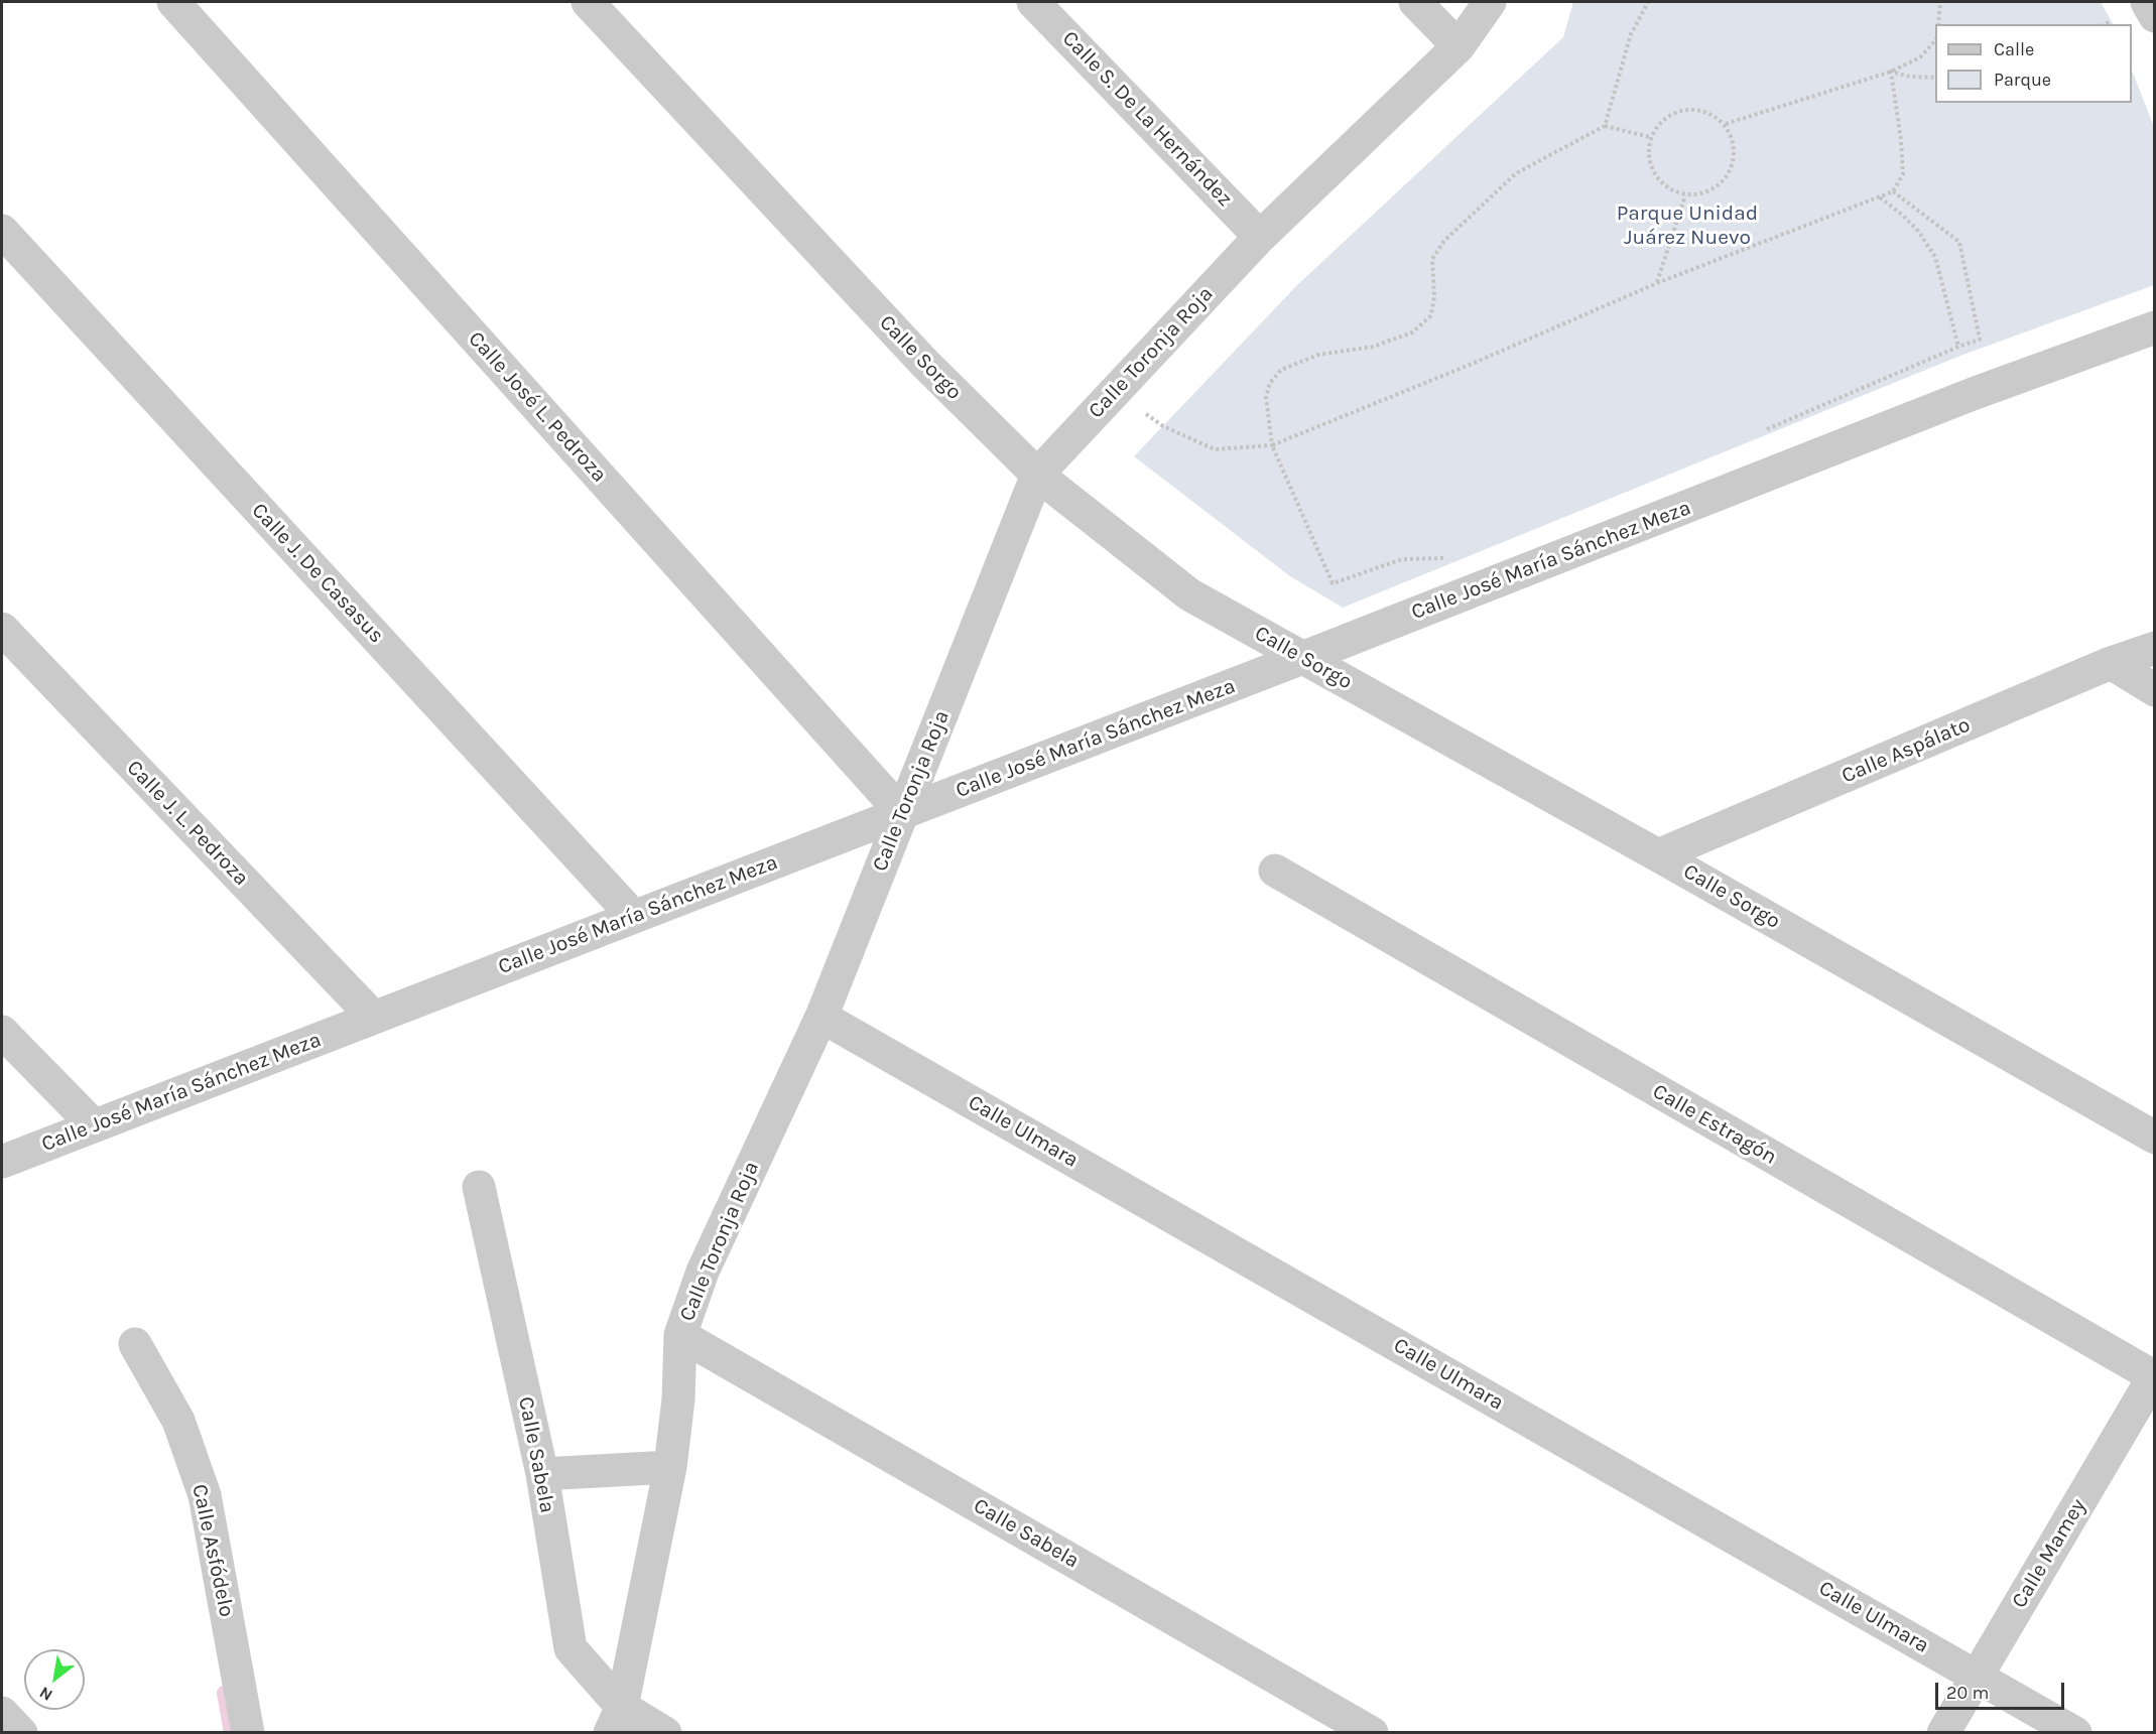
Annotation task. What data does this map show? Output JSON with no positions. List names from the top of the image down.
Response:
{
  "streets": {
    "street": [
      "Calle S. De La Hernández",
      "Calle Toronja Roja",
      "Calle Sorgo",
      "Calle José L. Pedroza",
      "Calle José María Sánchez Meza",
      "Calle J. De Casasus",
      "Calle Aspálato",
      "Calle J. L. Pedroza",
      "Calle Estragón",
      "Calle Ulmara",
      "Calle Sabela",
      "Calle Asfódelo",
      "Calle Mamey"
    ]
  },
  "crossings": [
    ["Calle S. De La Hernández", "Calle Toronja Roja"],
    ["Calle Toronja Roja", "Calle Sorgo"],
    ["Calle Toronja Roja", "Calle José L. Pedroza"],
    ["Calle Toronja Roja", "Calle José María Sánchez Meza"],
    ["Calle Toronja Roja", "Calle Ulmara"],
    ["Calle Toronja Roja", "Calle Sabela"],
    ["Calle Sorgo", "Calle José María Sánchez Meza"],
    ["Calle Sorgo", "Calle Aspálato"],
    ["Calle José L. Pedroza", "Calle José María Sánchez Meza"],
    ["Calle José María Sánchez Meza", "Calle J. De Casasus"],
    ["Calle José María Sánchez Meza", "Calle J. L. Pedroza"],
    ["Calle Estragón", "Calle Mamey"],
    ["Calle Ulmara", "Calle Mamey"]
  ],
  "parks": ["Parque Unidad Juárez Nuevo"],
  "legend": ["Calle", "Parque"],
  "scale_bar": "20 m",
  "north": "bottom left"
}
